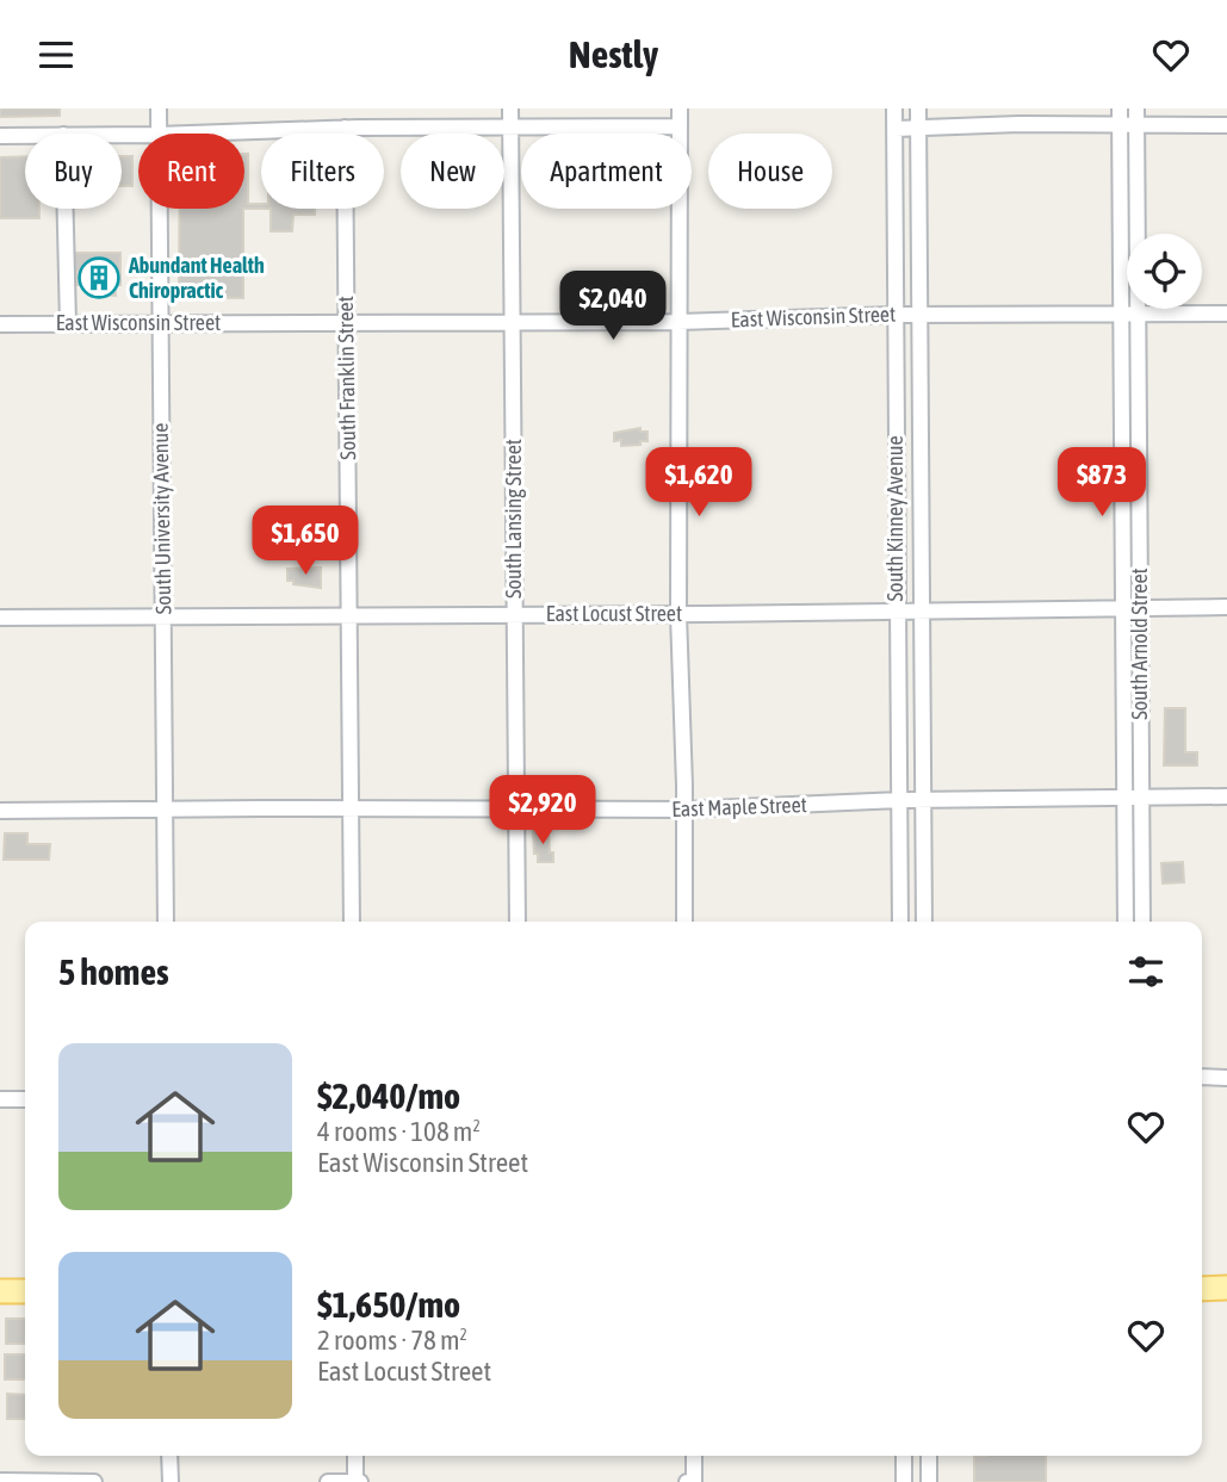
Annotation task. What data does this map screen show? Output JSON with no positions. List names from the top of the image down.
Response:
{
  "streets": {
    "street": [
      "East Wisconsin Street",
      "South Franklin Street",
      "South University Avenue",
      "South Lansing Street",
      "South Kinney Avenue",
      "East Locust Street",
      "South Arnold Street",
      "East Maple Street"
    ]
  },
  "crossings": [
    ["East Wisconsin Street", "South Franklin Street"],
    ["East Wisconsin Street", "South University Avenue"],
    ["East Wisconsin Street", "South Lansing Street"],
    ["East Wisconsin Street", "South Kinney Avenue"],
    ["East Wisconsin Street", "South Arnold Street"],
    ["South Franklin Street", "East Locust Street"],
    ["South Franklin Street", "East Maple Street"],
    ["South University Avenue", "East Locust Street"],
    ["South University Avenue", "East Maple Street"],
    ["South Lansing Street", "East Locust Street"],
    ["South Lansing Street", "East Maple Street"],
    ["South Kinney Avenue", "East Locust Street"],
    ["South Kinney Avenue", "East Maple Street"],
    ["East Locust Street", "South Arnold Street"],
    ["South Arnold Street", "East Maple Street"]
  ],
  "places": {
    "building": ["Abundant Health Chiropractic"]
  },
  "page": {
    "header": "Nestly",
    "chip": [
      "Buy",
      "Rent",
      "Filters",
      "New",
      "Apartment",
      "House"
    ],
    "price": [
      "$2,040",
      "$1,620",
      "$873",
      "$1,650",
      "$2,920"
    ],
    "heading": "5 homes",
    "list": [
      {
        "name": "$2,040/mo",
        "note": "4 rooms · 108 m² · East Wisconsin Street"
      },
      {
        "name": "$1,650/mo",
        "note": "2 rooms · 78 m² · East Locust Street"
      }
    ]
  }
}
